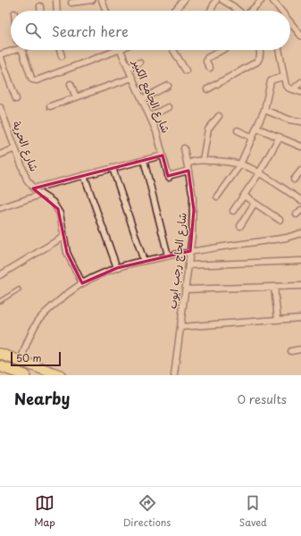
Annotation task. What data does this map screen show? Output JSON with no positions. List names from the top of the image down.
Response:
{
  "streets": {
    "street": ["شارع الجامع الكبير", "شارع الحرية", "شارع الحاج رجب ايوب"]
  },
  "crossings": [
    ["شارع الجامع الكبير", "شارع الحاج رجب ايوب"]
  ],
  "scale_bar": "50 m",
  "page": {
    "search": "Search here",
    "scale": "50 m",
    "heading": ["Nearby", "0 results"],
    "nav": ["Map", "Directions", "Saved"]
  }
}
